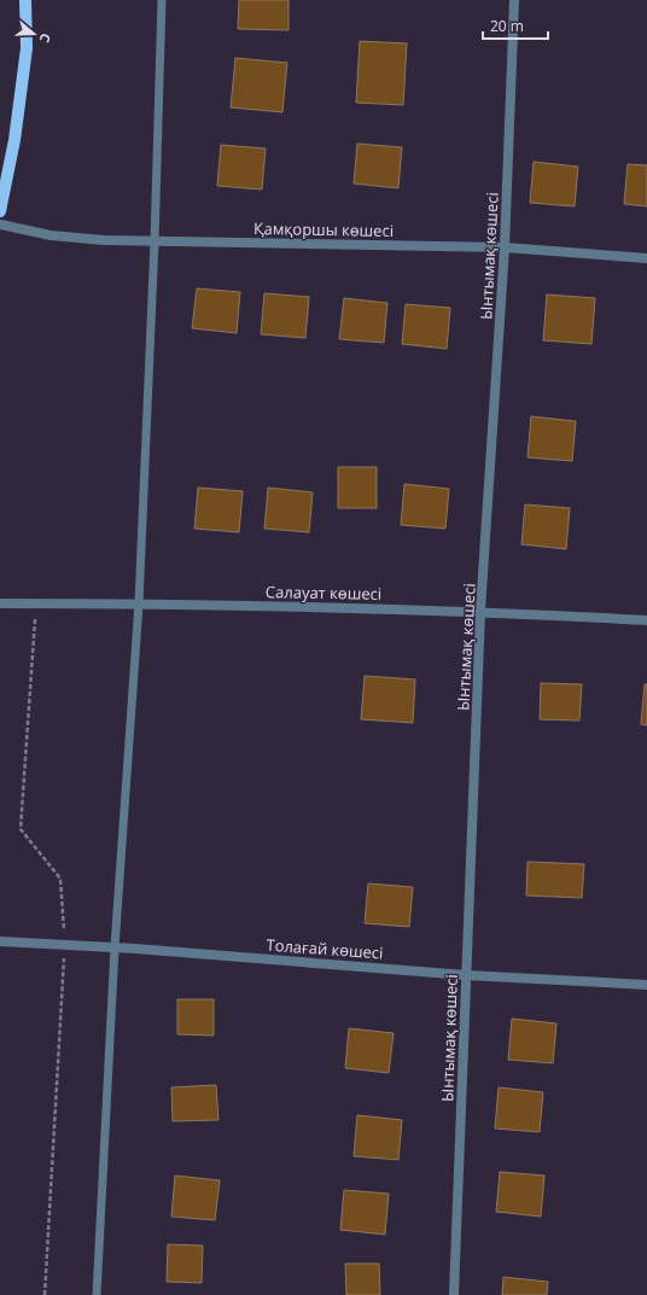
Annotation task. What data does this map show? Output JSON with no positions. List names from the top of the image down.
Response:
{
  "streets": {
    "street": [
      "Қамқоршы көшесі",
      "Ынтымақ көшесі",
      "Салауат көшесі",
      "Толағай көшесі"
    ]
  },
  "crossings": [
    ["Қамқоршы көшесі", "Ынтымақ көшесі"],
    ["Ынтымақ көшесі", "Салауат көшесі"],
    ["Ынтымақ көшесі", "Толағай көшесі"]
  ],
  "scale_bar": "20 m",
  "north": "right"
}
